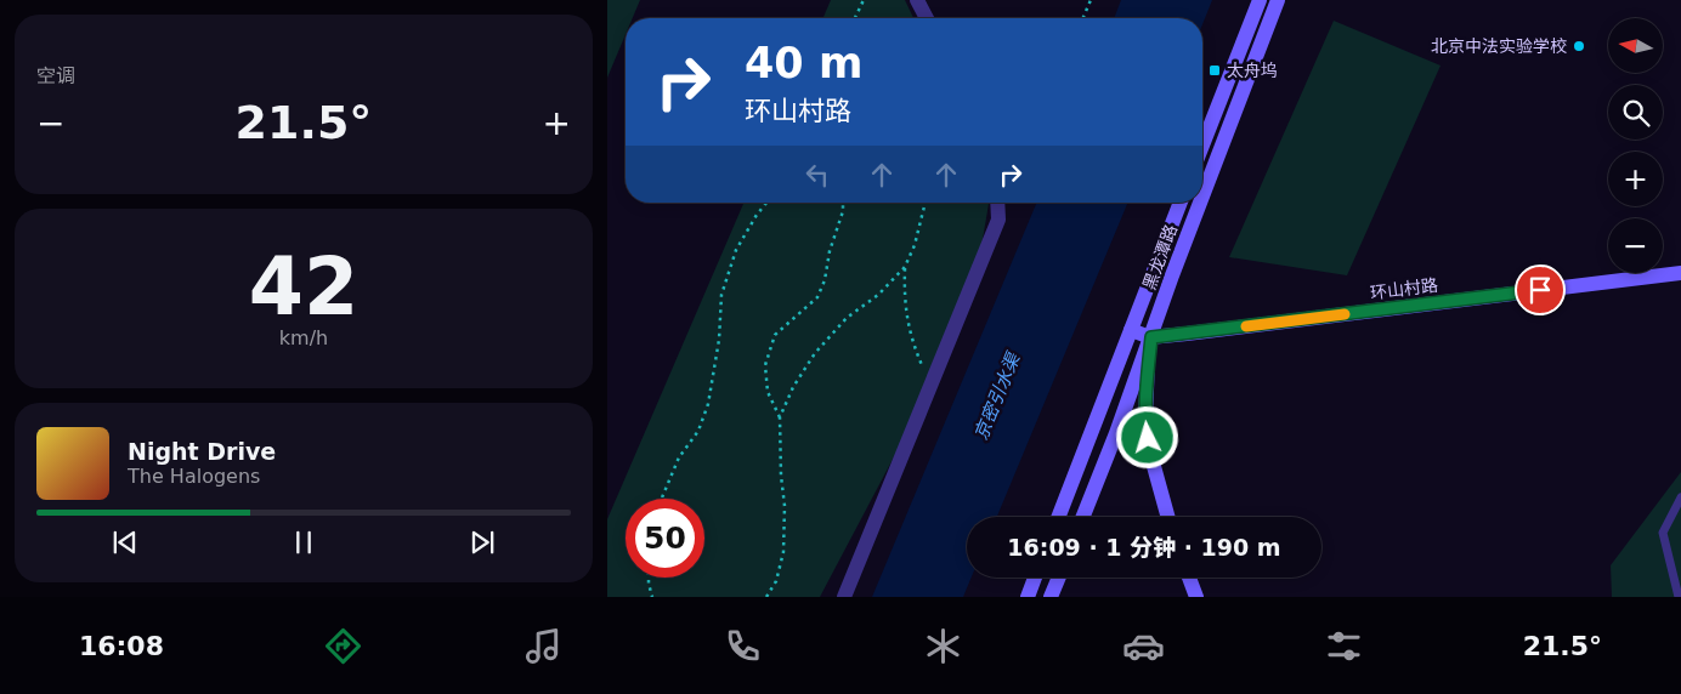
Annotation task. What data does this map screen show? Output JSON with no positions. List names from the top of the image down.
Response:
{
  "streets": {
    "main road": ["黑龙潭路", "环山村路"]
  },
  "crossings": [
    ["黑龙潭路", "环山村路"]
  ],
  "water": ["京密引水渠"],
  "places": {
    "other": ["北京中法实验学校"],
    "transit": ["太舟坞"]
  },
  "north": "left",
  "page": {
    "tile": [
      "空调",
      ["42", "km/h"]
    ],
    "map_buttons": ["+", "−"],
    "turn": ["40 m", "环山村路"],
    "heat": ["−", "21.5°", "+"],
    "song": ["Night Drive", "The Halogens"],
    "limit": "50",
    "trip": "16:09 · 1 分钟 · 190 m",
    "tabs": ["16:08", "21.5°"]
  }
}
